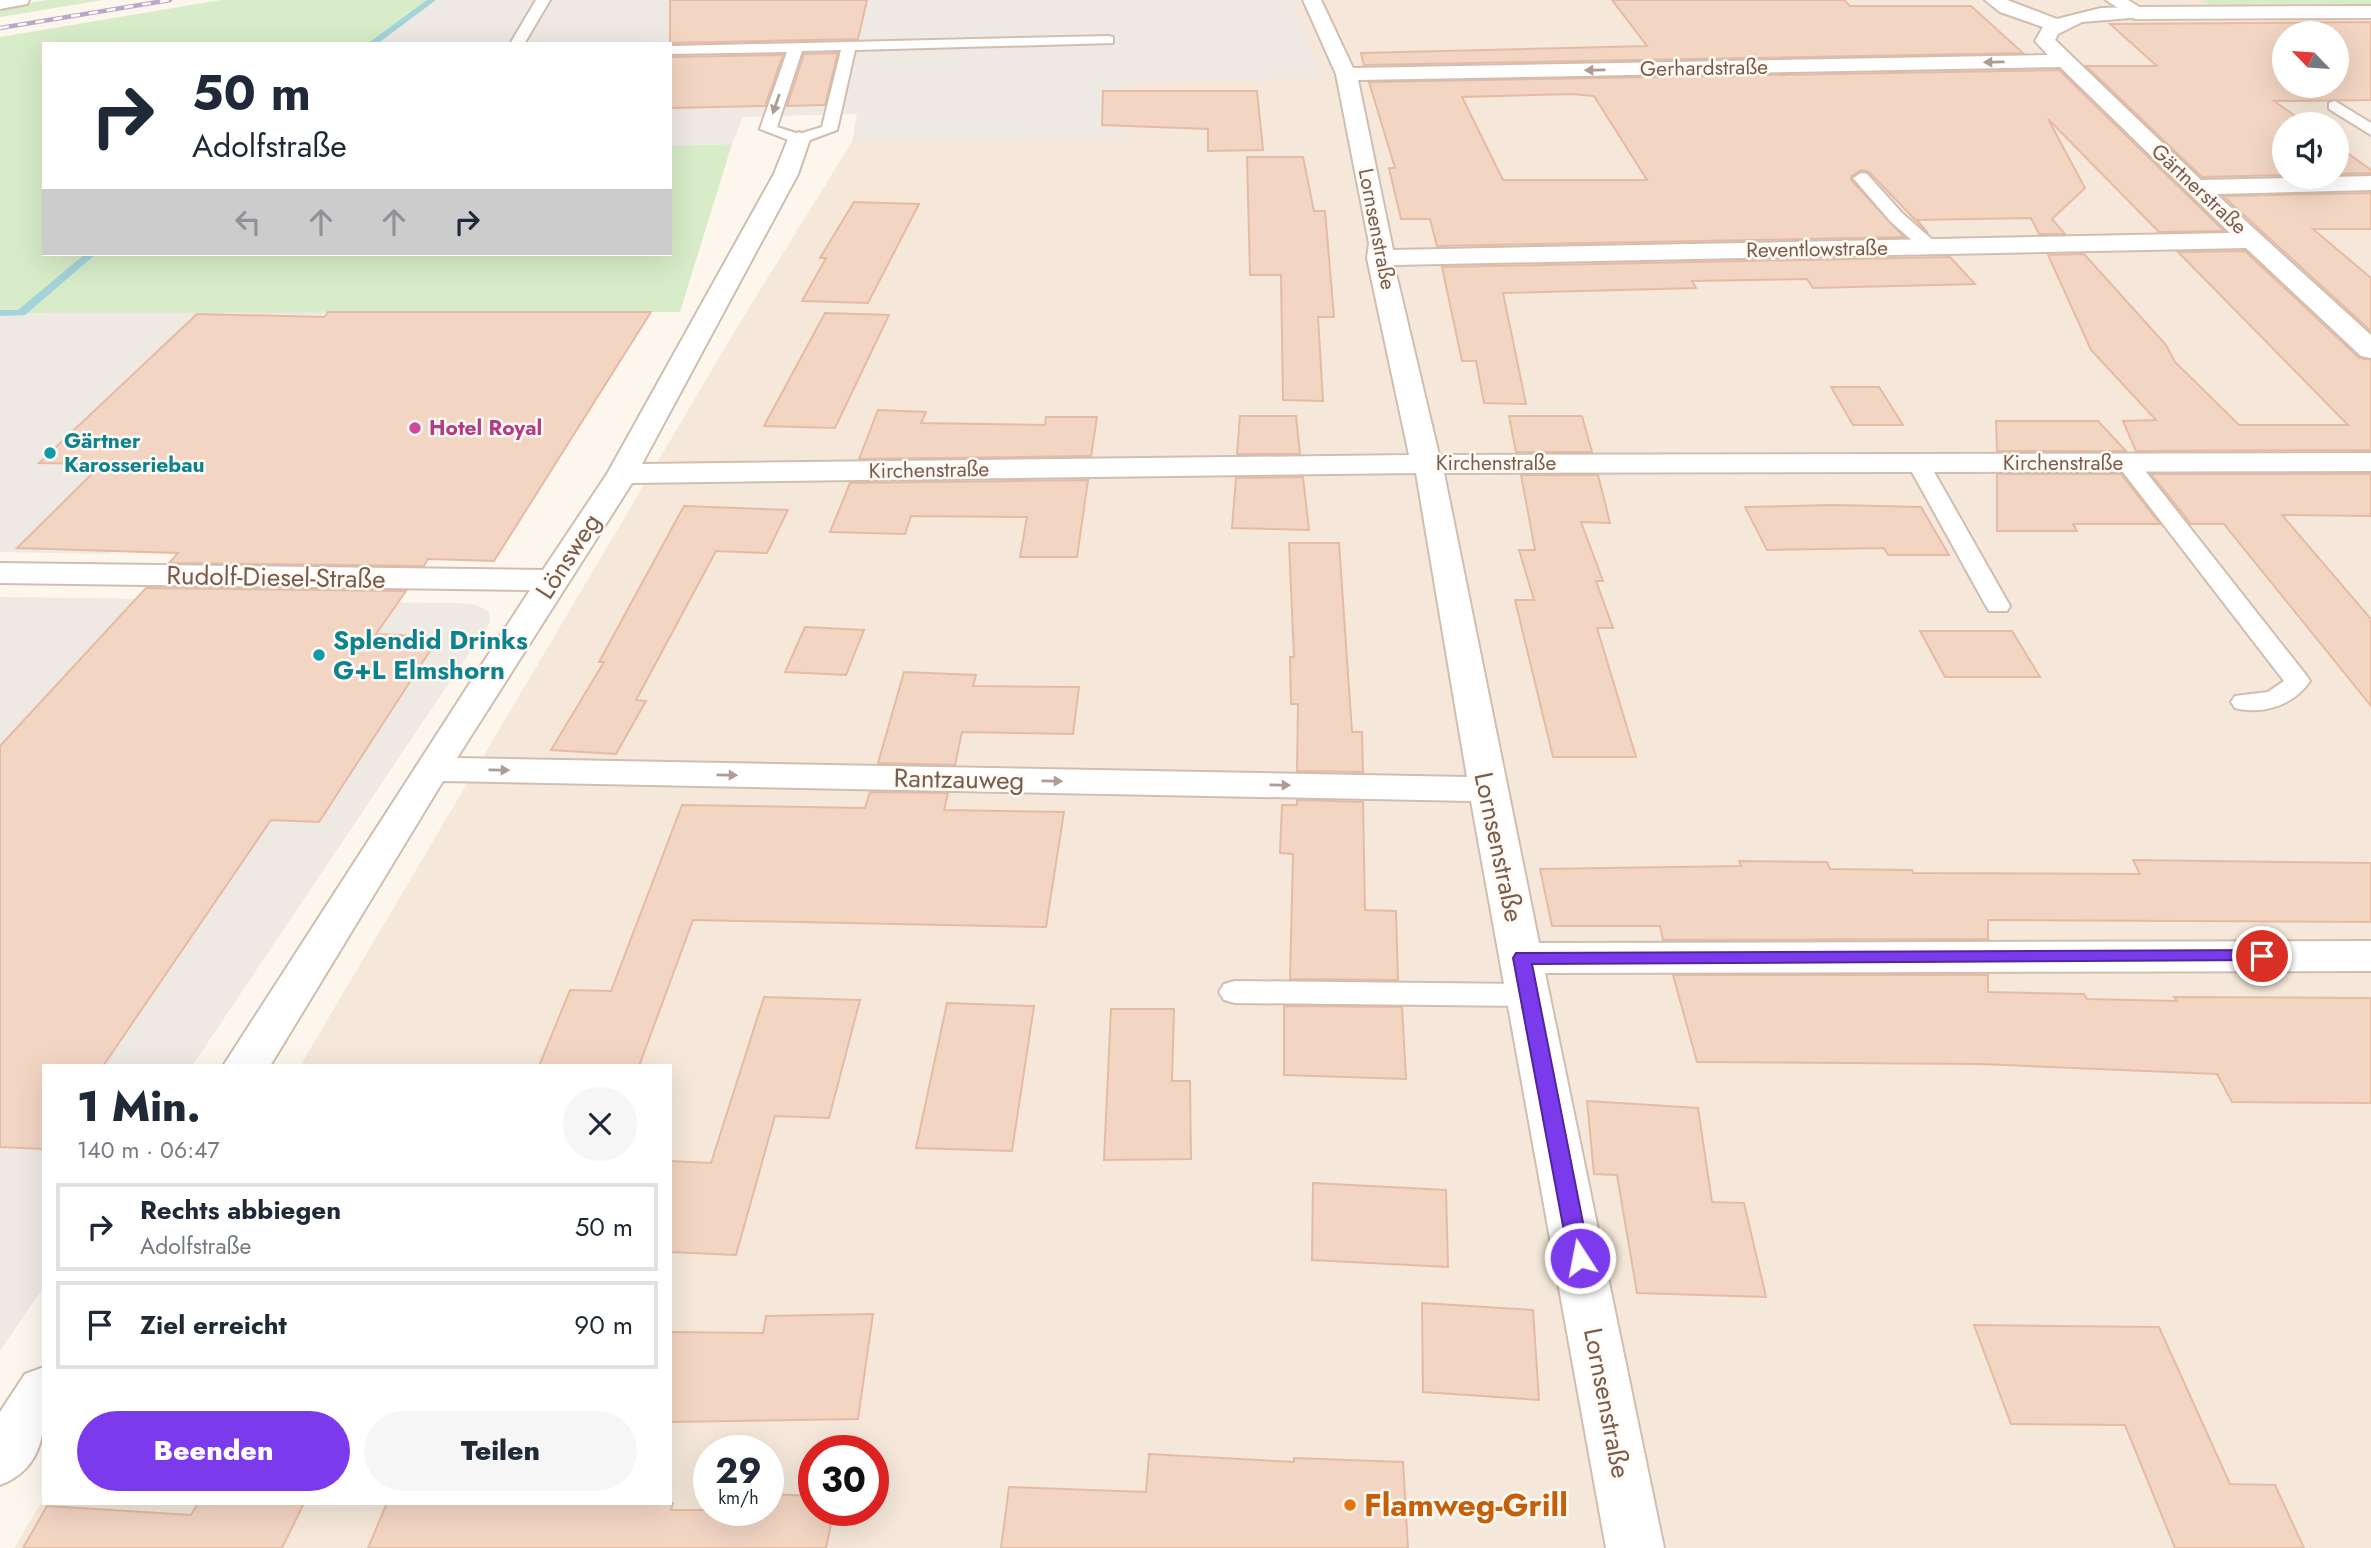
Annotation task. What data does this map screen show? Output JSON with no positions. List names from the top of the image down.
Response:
{
  "streets": {
    "street": [
      "Gerhardstraße",
      "Gärtnerstraße",
      "Lornsenstraße",
      "Reventlowstraße",
      "Kirchenstraße",
      "Lönsweg",
      "Rudolf-Diesel-Straße",
      "Rantzauweg"
    ]
  },
  "crossings": [
    ["Gerhardstraße", "Gärtnerstraße"],
    ["Gerhardstraße", "Lornsenstraße"],
    ["Gärtnerstraße", "Reventlowstraße"],
    ["Lornsenstraße", "Reventlowstraße"],
    ["Lornsenstraße", "Kirchenstraße"],
    ["Lornsenstraße", "Rantzauweg"],
    ["Kirchenstraße", "Lönsweg"],
    ["Lönsweg", "Rudolf-Diesel-Straße"],
    ["Lönsweg", "Rantzauweg"]
  ],
  "one_way": ["Gerhardstraße", "Rantzauweg"],
  "places": [
    "Hotel Royal",
    "Gärtner Karosseriebau",
    "Splendid Drinks G+L Elmshorn",
    "Flamweg-Grill"
  ],
  "north": "top left",
  "page": {
    "turn": ["50 m", "Adolfstraße"],
    "heading": ["1 Min.", "140 m · 06:47"],
    "list": [
      {
        "name": "Rechts abbiegen",
        "note": "Adolfstraße",
        "value": "50 m"
      },
      {
        "name": "Ziel erreicht",
        "value": "90 m"
      }
    ],
    "buttons": ["Beenden", "Teilen"],
    "speed": "29 km/h",
    "limit": "30"
  }
}
